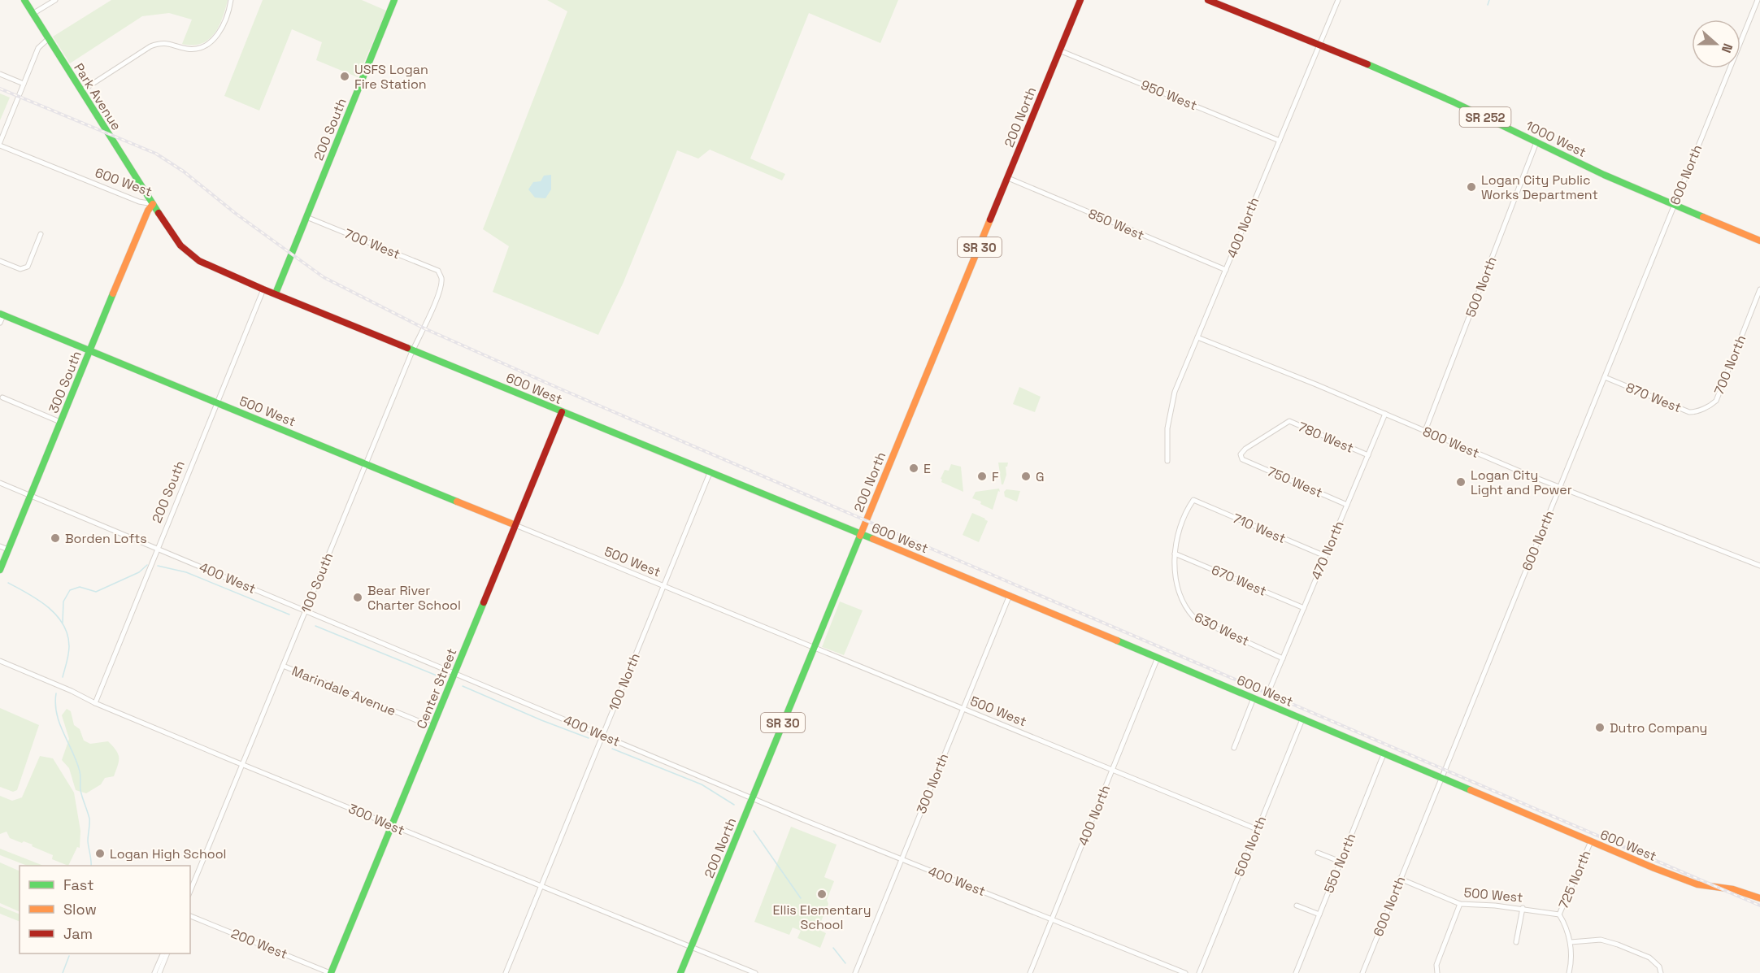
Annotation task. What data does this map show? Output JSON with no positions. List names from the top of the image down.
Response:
{
  "streets": {
    "main road": [
      "Park Avenue",
      "200 North",
      "SR 252",
      "200 South",
      "1000 West",
      "600 West",
      "SR 30",
      "300 South",
      "500 West",
      "Center Street"
    ],
    "street": [
      "950 West",
      "600 North",
      "850 West",
      "400 North",
      "700 West",
      "500 North",
      "700 North",
      "870 West",
      "780 West",
      "800 West",
      "750 West",
      "710 West",
      "470 North",
      "400 West",
      "670 West",
      "100 South",
      "630 West",
      "100 North",
      "Marindale Avenue",
      "300 North",
      "300 West",
      "550 North",
      "725 North",
      "200 West"
    ]
  },
  "crossings": [
    ["950 West", "200 North"],
    ["950 West", "400 North"],
    ["Park Avenue", "600 West"],
    ["Park Avenue", "300 South"],
    ["200 North", "600 West"],
    ["200 North", "850 West"],
    ["200 North", "500 West"],
    ["200 North", "400 West"],
    ["200 North", "300 West"],
    ["200 South", "600 West"],
    ["200 South", "700 West"],
    ["200 South", "500 West"],
    ["200 South", "400 West"],
    ["200 South", "300 West"],
    ["1000 West", "600 North"],
    ["1000 West", "400 North"],
    ["1000 West", "500 North"],
    ["600 North", "600 West"],
    ["600 North", "870 West"],
    ["600 North", "500 West"],
    ["600 North", "800 West"],
    ["600 West", "400 North"],
    ["600 West", "500 North"],
    ["600 West", "300 South"],
    ["600 West", "100 South"],
    ["600 West", "100 North"],
    ["600 West", "Center Street"],
    ["600 West", "300 North"],
    ["600 West", "550 North"],
    ["600 West", "725 North"],
    ["850 West", "400 North"],
    ["400 North", "500 West"],
    ["400 North", "800 West"],
    ["400 North", "400 West"],
    ["700 West", "100 South"],
    ["500 North", "500 West"],
    ["500 North", "800 West"],
    ["700 North", "870 West"],
    ["300 South", "500 West"],
    ["300 South", "400 West"],
    ["500 West", "100 South"],
    ["500 West", "100 North"],
    ["500 West", "Center Street"],
    ["500 West", "300 North"],
    ["500 West", "725 North"],
    ["780 West", "750 West"],
    ["780 West", "470 North"],
    ["800 West", "470 North"],
    ["750 West", "470 North"],
    ["710 West", "470 North"],
    ["710 West", "630 West"],
    ["470 North", "670 West"],
    ["470 North", "630 West"],
    ["400 West", "100 South"],
    ["400 West", "100 North"],
    ["400 West", "Center Street"],
    ["400 West", "300 North"],
    ["670 West", "630 West"],
    ["100 South", "Marindale Avenue"],
    ["100 South", "300 West"],
    ["100 North", "300 West"],
    ["Center Street", "Marindale Avenue"],
    ["Center Street", "300 West"],
    ["Center Street", "200 West"]
  ],
  "places": [
    "USFS Logan Fire Station",
    "Logan City Public Works Department",
    "E",
    "F",
    "G",
    "Logan City Light and Power",
    "Borden Lofts",
    "Bear River Charter School",
    "Dutro Company",
    "Logan High School",
    "Ellis Elementary School"
  ],
  "legend": ["Fast", "Slow", "Jam"],
  "north": "right"
}
